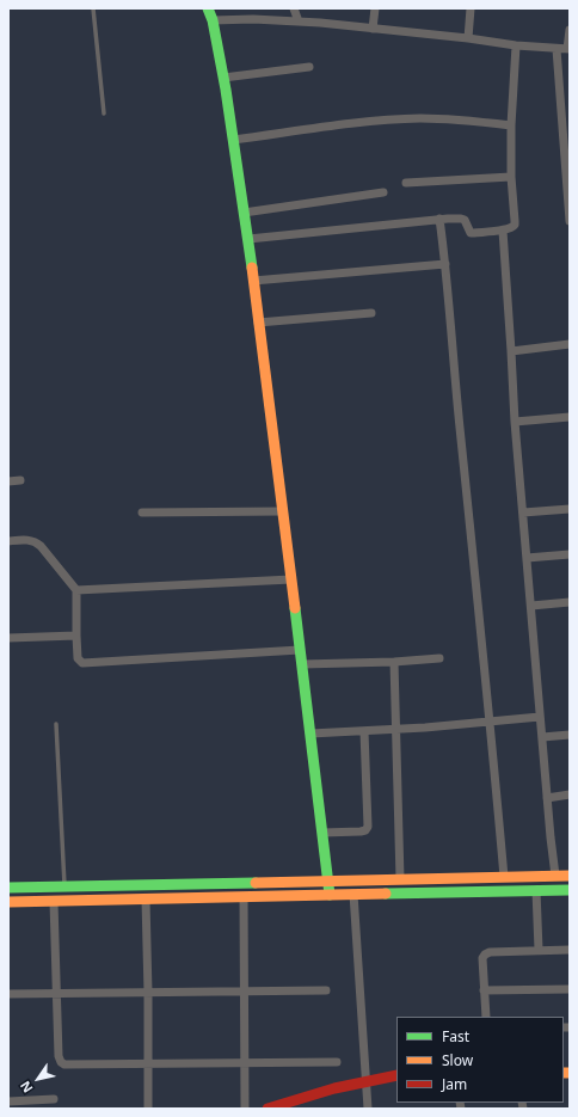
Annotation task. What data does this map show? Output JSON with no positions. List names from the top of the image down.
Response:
{
  "legend": ["Fast", "Slow", "Jam"],
  "north": "bottom left"
}
